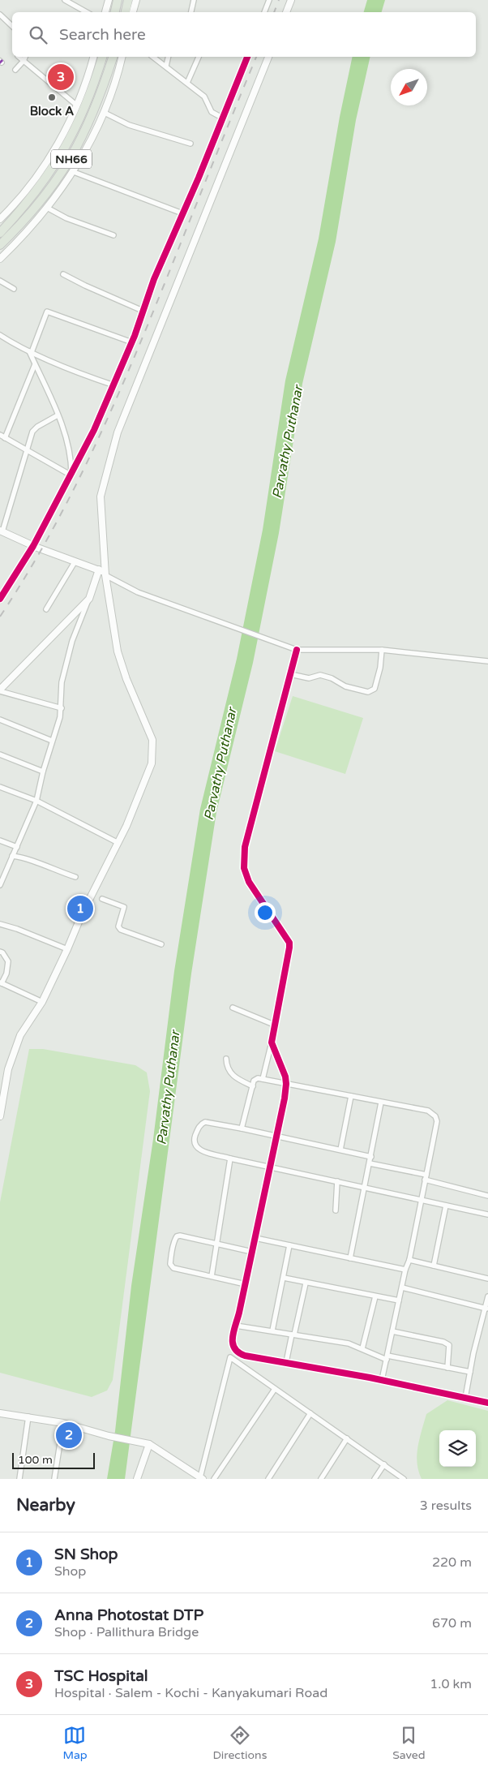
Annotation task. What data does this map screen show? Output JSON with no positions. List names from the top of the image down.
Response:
{
  "streets": {
    "highway": ["NH66"]
  },
  "water": ["Parvathy Puthanar"],
  "places": ["Block A"],
  "scale_bar": "100 m",
  "north": "bottom left",
  "page": {
    "search": "Search here",
    "pins": ["3", "1", "2"],
    "scale": "100 m",
    "heading": ["Nearby", "3 results"],
    "list": [
      {
        "mark": "1",
        "name": "SN Shop",
        "note": "Shop",
        "value": "220 m"
      },
      {
        "mark": "2",
        "name": "Anna Photostat DTP",
        "note": "Shop · Pallithura Bridge",
        "value": "670 m"
      },
      {
        "mark": "3",
        "name": "TSC Hospital",
        "note": "Hospital · Salem - Kochi - Kanyakumari Road",
        "value": "1.0 km"
      }
    ],
    "nav": ["Map", "Directions", "Saved"]
  }
}
